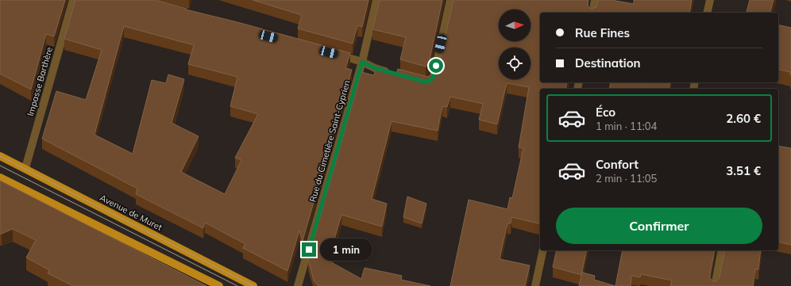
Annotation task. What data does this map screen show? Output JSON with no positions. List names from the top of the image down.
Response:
{
  "streets": {
    "main road": ["Avenue de Muret"],
    "street": ["Impasse Barthère", "Rue du Cimetière Saint-Cyprien"]
  },
  "crossings": [
    ["Impasse Barthère", "Avenue de Muret"]
  ],
  "north": "right",
  "page": {
    "banner": ["Rue Fines", "Destination"],
    "list": [
      {
        "name": "Éco",
        "note": "1 min · 11:04",
        "value": "2.60 €"
      },
      {
        "name": "Confort",
        "note": "2 min · 11:05",
        "value": "3.51 €"
      }
    ],
    "buttons": "Confirmer",
    "bubble": "1 min"
  }
}
